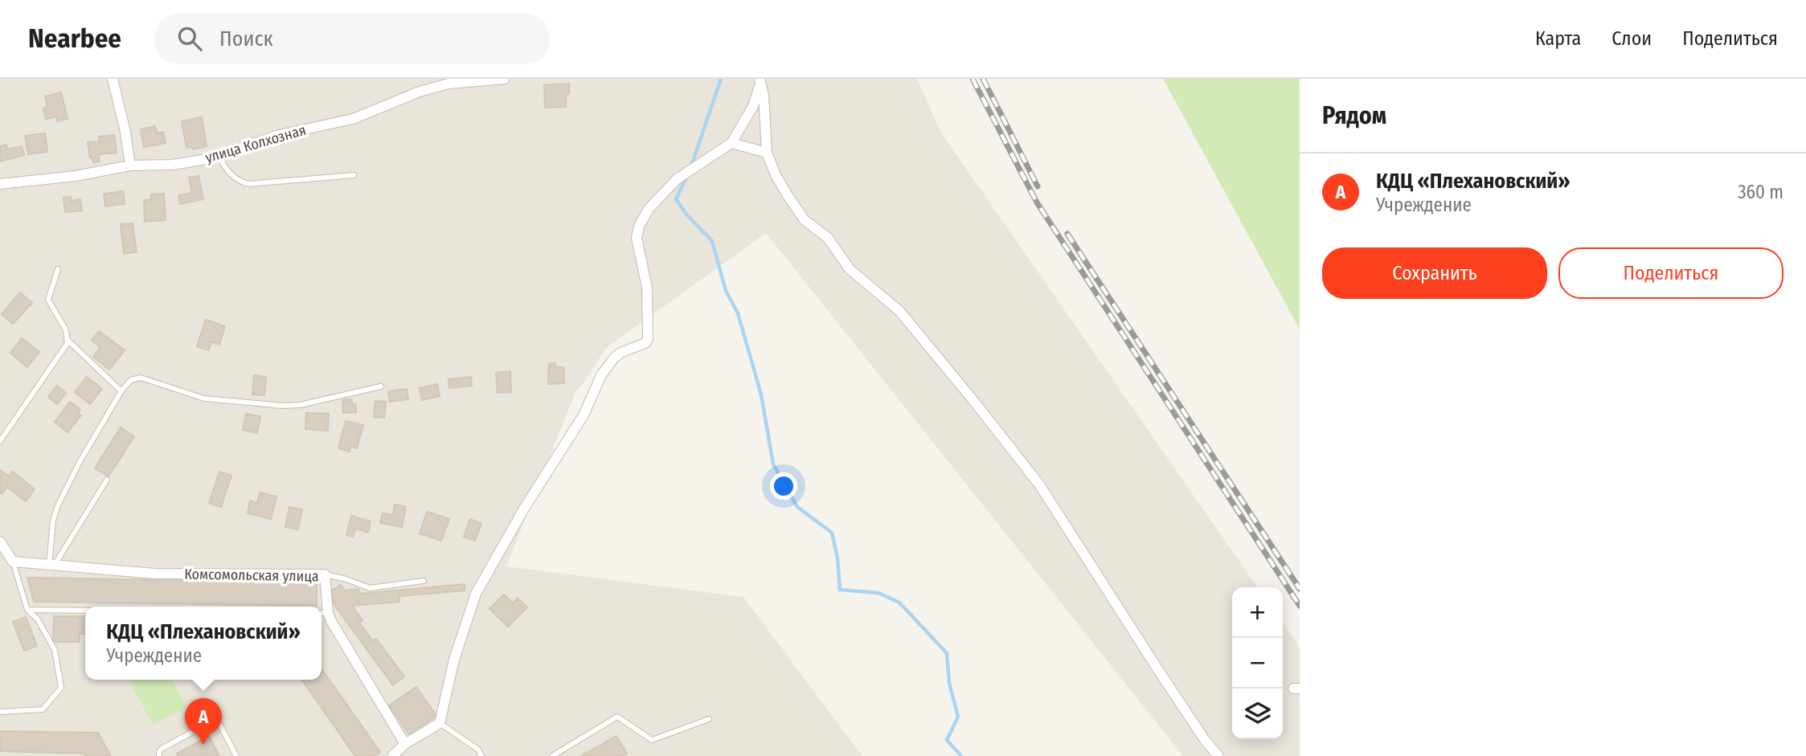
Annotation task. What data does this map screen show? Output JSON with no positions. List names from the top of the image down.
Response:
{
  "streets": {
    "street": ["улица Колхозная", "Комсомольская улица"]
  },
  "page": {
    "header": "Nearbee",
    "search": "Поиск",
    "nav": ["Карта", "Слои", "Поделиться"],
    "heading": "Рядом",
    "list": [
      {
        "mark": "A",
        "name": "КДЦ «Плехановский»",
        "note": "Учреждение",
        "value": "360 m"
      }
    ],
    "buttons": ["Сохранить", "Поделиться"],
    "map_buttons": ["+", "−"],
    "popup": ["КДЦ «Плехановский»", "Учреждение"],
    "pins": "A"
  }
}
